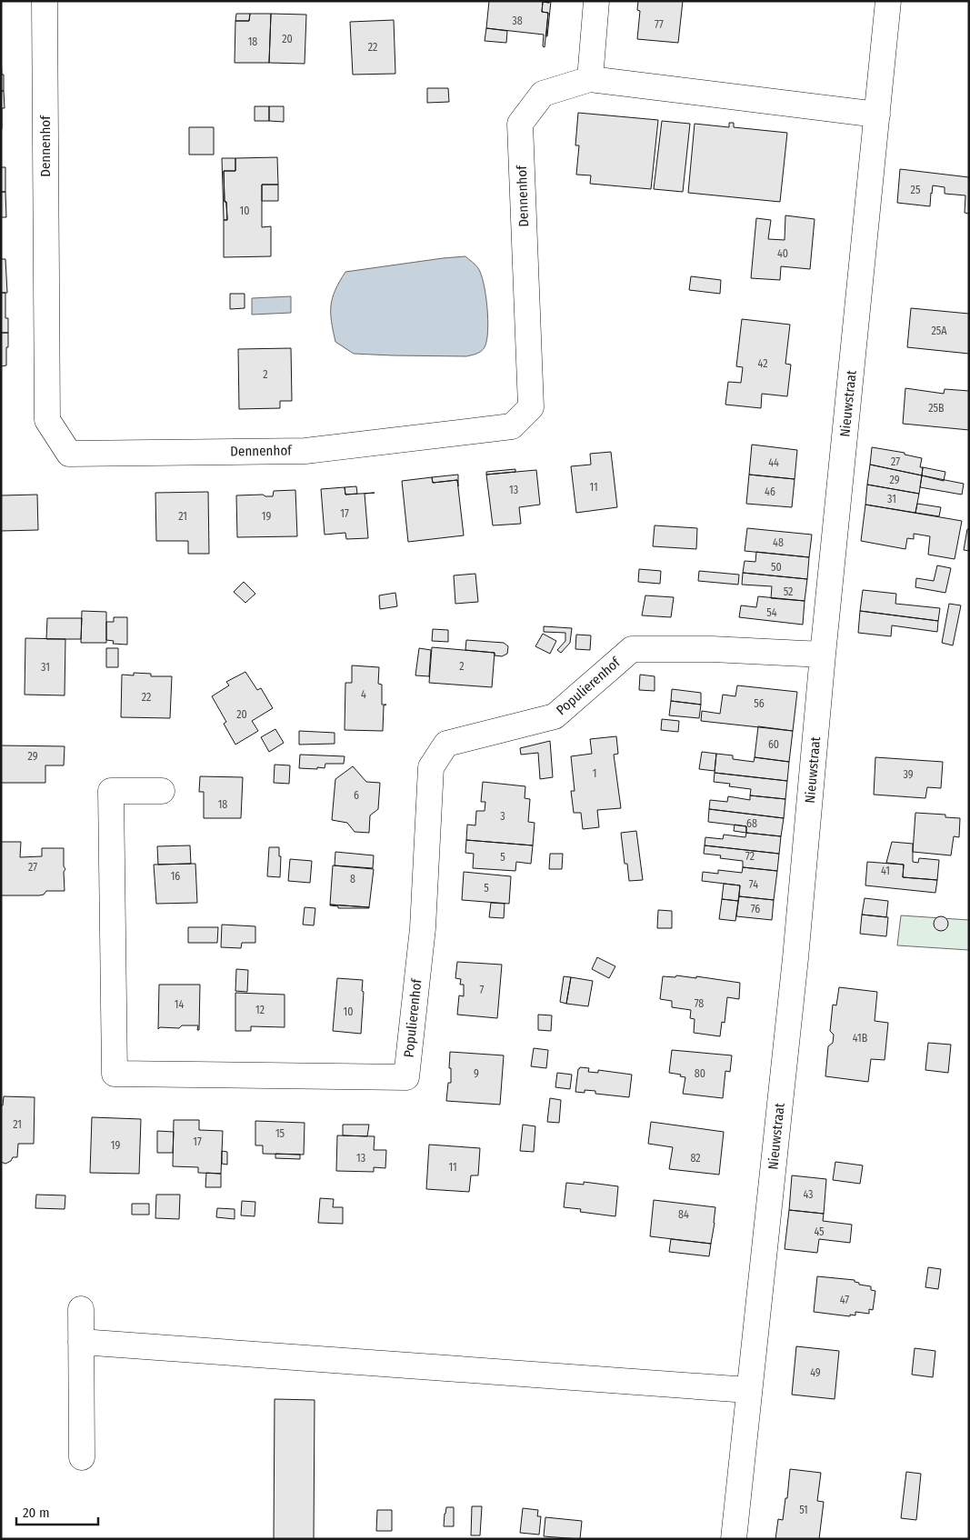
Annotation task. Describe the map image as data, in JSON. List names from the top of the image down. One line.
{"streets":{"street":["Dennenhof","Nieuwstraat","Populierenhof"]},"crossings":[["Dennenhof","Nieuwstraat"],["Nieuwstraat","Populierenhof"]],"house_numbers":["38","77","20","18","22","25","10","40","25A","42","2","25B","27","44","29","11","13","46","31","17","21","19","48","50","52","54","2","31","4","22","56","20","60","29","1","39","6","18","3","68","72","5","27","41","16","8","74","5","76","7","78","14","12","10","41B","9","80","21","15","17","19","13","82","11","43","84","45","47","49","51"],"scale_bar":"20 m"}
